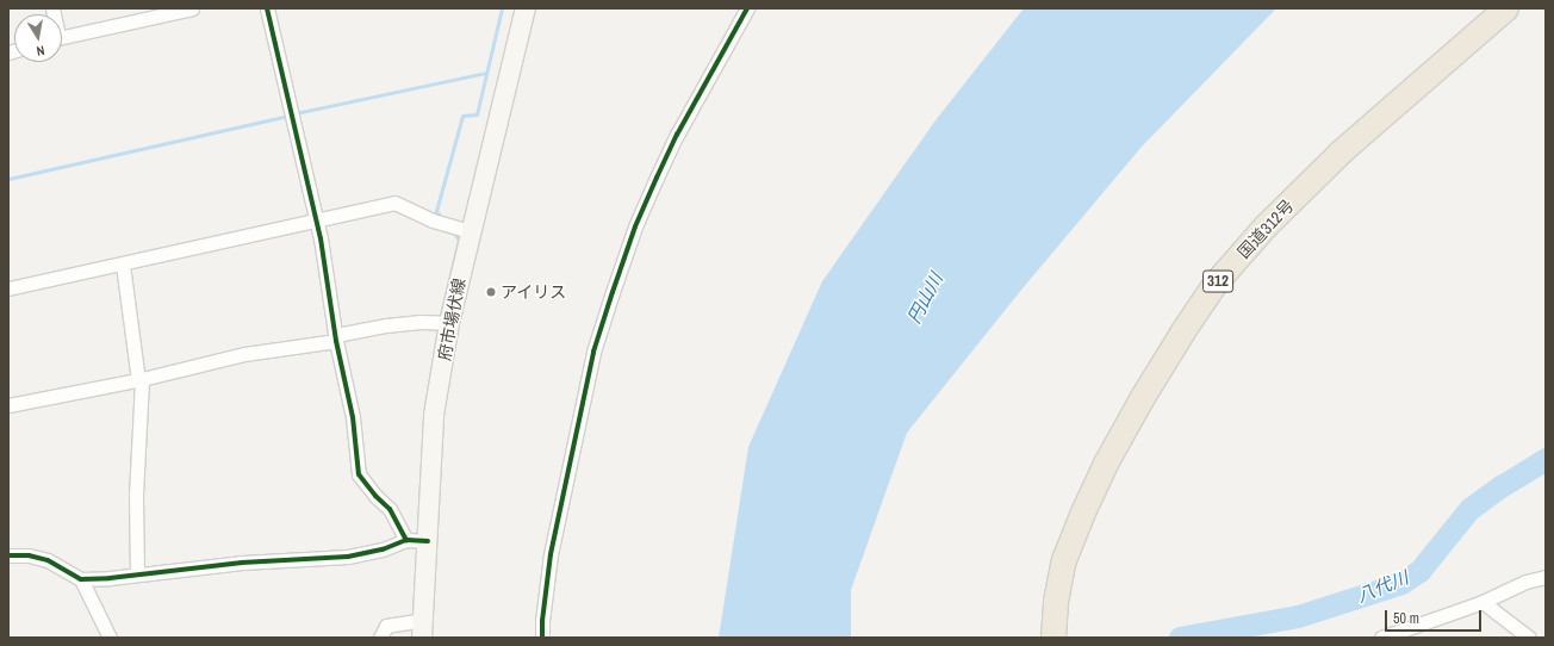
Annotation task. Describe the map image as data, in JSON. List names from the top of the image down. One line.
{"streets":{"highway":["国道312号","312"],"main road":["府市場伏線"]},"water":["円山川","八代川"],"places":["アイリス"],"scale_bar":"50 m","north":"bottom"}
